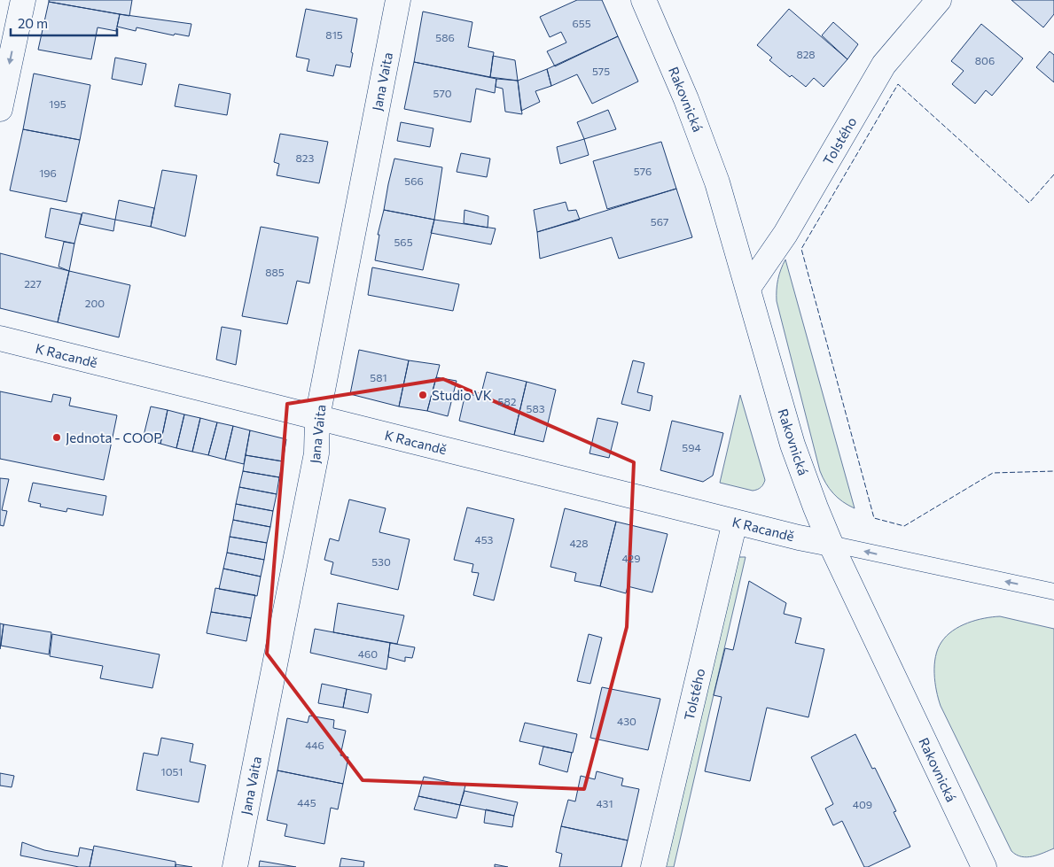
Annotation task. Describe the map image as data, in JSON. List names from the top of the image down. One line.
{"streets":{"street":["Jana Vaita","Rakovnická","Tolstého","K Racandě"]},"crossings":[["Jana Vaita","K Racandě"],["Rakovnická","Tolstého"],["Rakovnická","K Racandě"],["Tolstého","K Racandě"]],"places":["Studio VK","Jednota - COOP"],"house_numbers":["655","815","586","828","806","575","570","195","823","576","196","566","567","565","885","227","200","581","582","583","594","453","428","429","530","460","430","446","1051","445","431","409"],"scale_bar":"20 m"}
